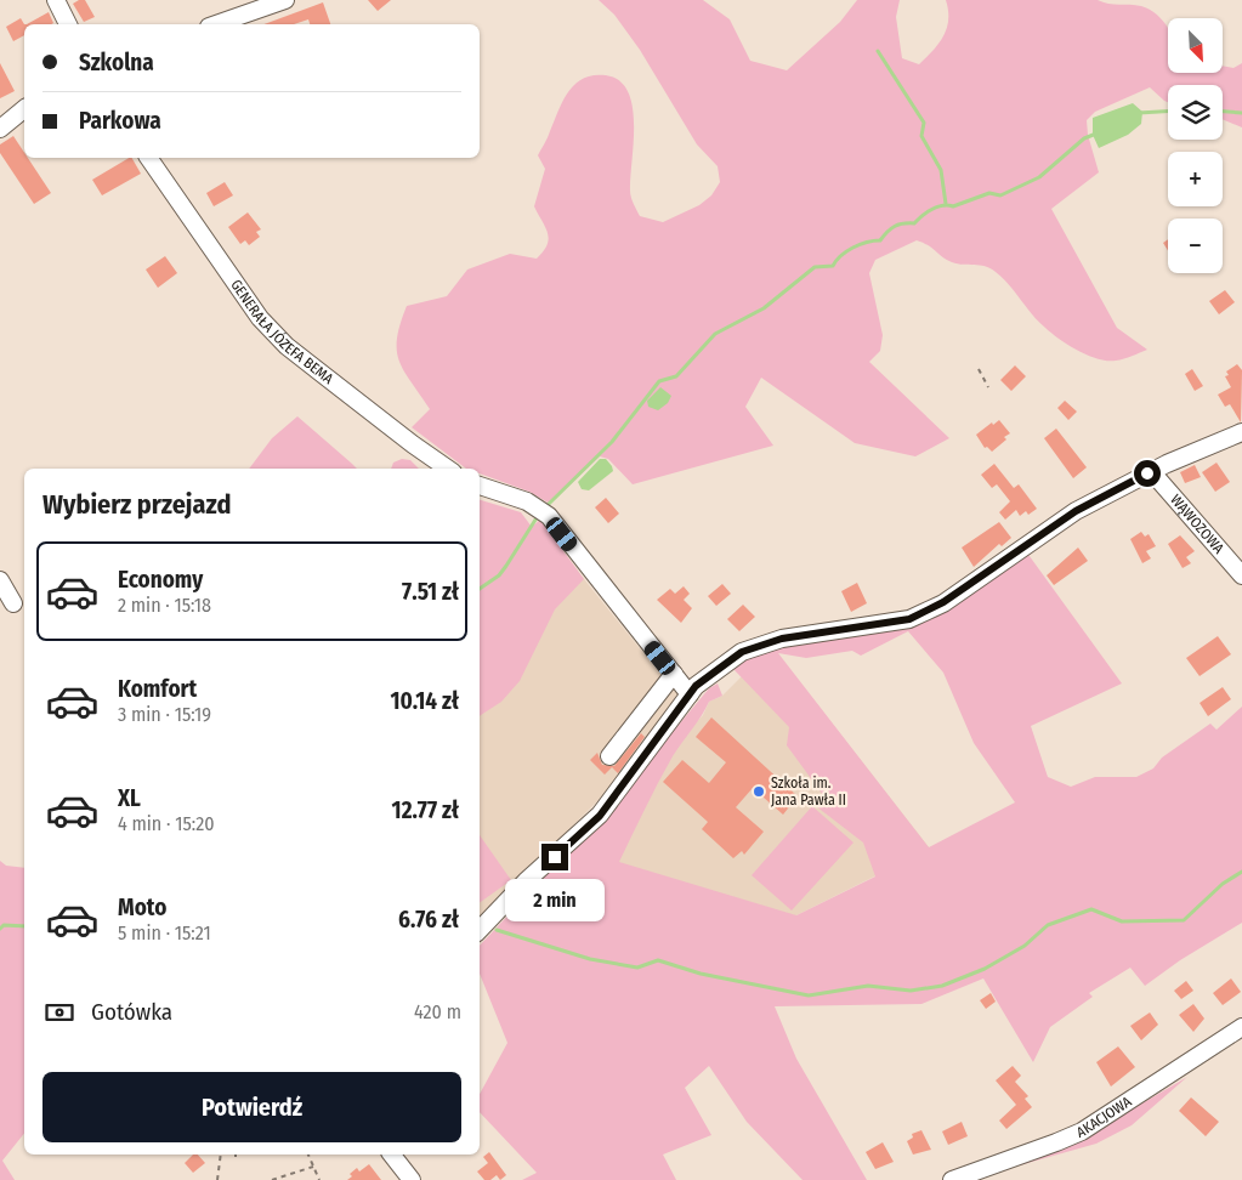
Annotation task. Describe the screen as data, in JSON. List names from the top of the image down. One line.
{"streets":{"street":["GENERAŁA JÓZEFA BEMA","WĄWOZOWA","AKACJOWA"]},"places":["Szkoła im. Jana Pawła II"],"north":"bottom right","page":{"map_buttons":["+","−"],"banner":["Szkolna","Parkowa"],"heading":"Wybierz przejazd","list":[{"name":"Economy","note":"2 min · 15:18","value":"7.51 zł"},{"name":"Komfort","note":"3 min · 15:19","value":"10.14 zł"},{"name":"XL","note":"4 min · 15:20","value":"12.77 zł"},{"name":"Moto","note":"5 min · 15:21","value":"6.76 zł"}],"bubble":"2 min","pay":["Gotówka","420 m"],"buttons":"Potwierdź"}}
